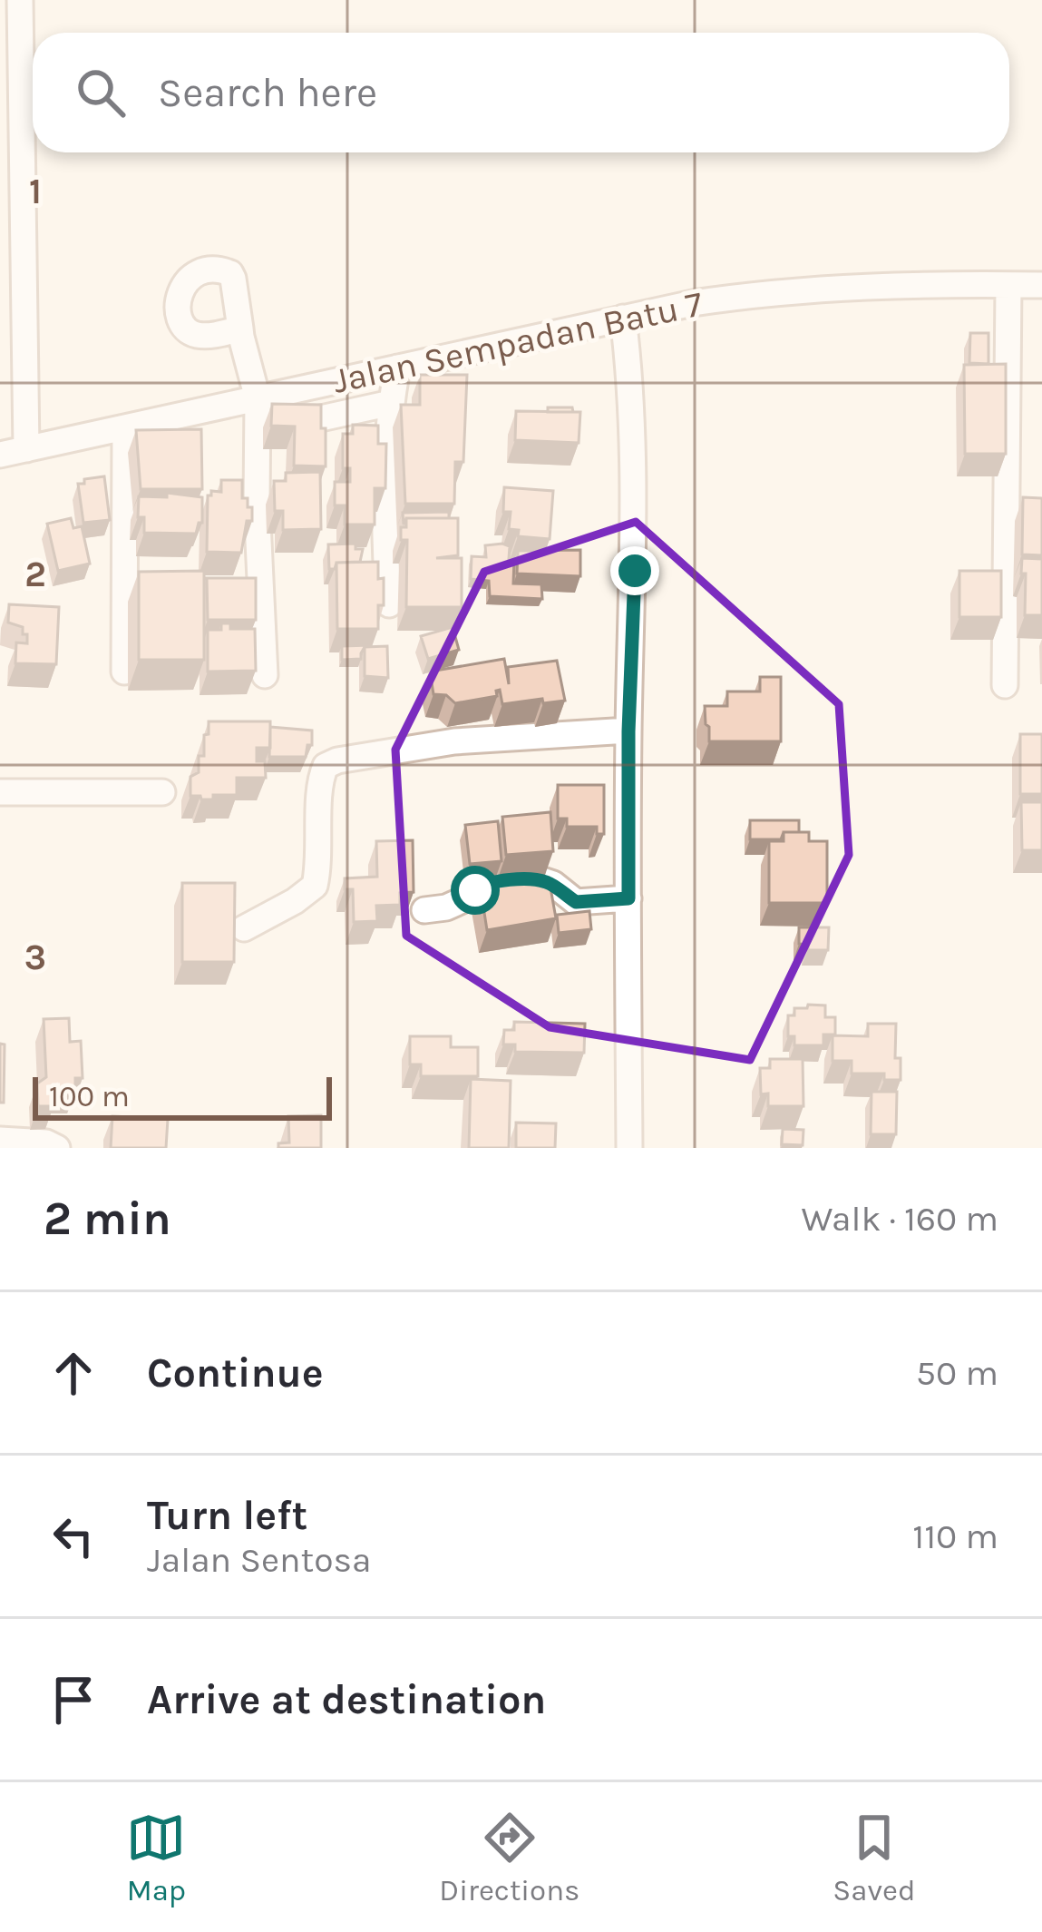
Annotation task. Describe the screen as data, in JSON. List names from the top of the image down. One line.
{"streets":{"street":["Jalan Sempadan Batu 7"]},"scale_bar":"100 m","page":{"search":"Search here","scale":"100 m","heading":["2 min","Walk · 160 m"],"list":[["Continue","50 m"],["Turn left","Jalan Sentosa","110 m"],"Arrive at destination"],"nav":["Map","Directions","Saved"]},"grid":{"rows":["1","2","3"]}}
